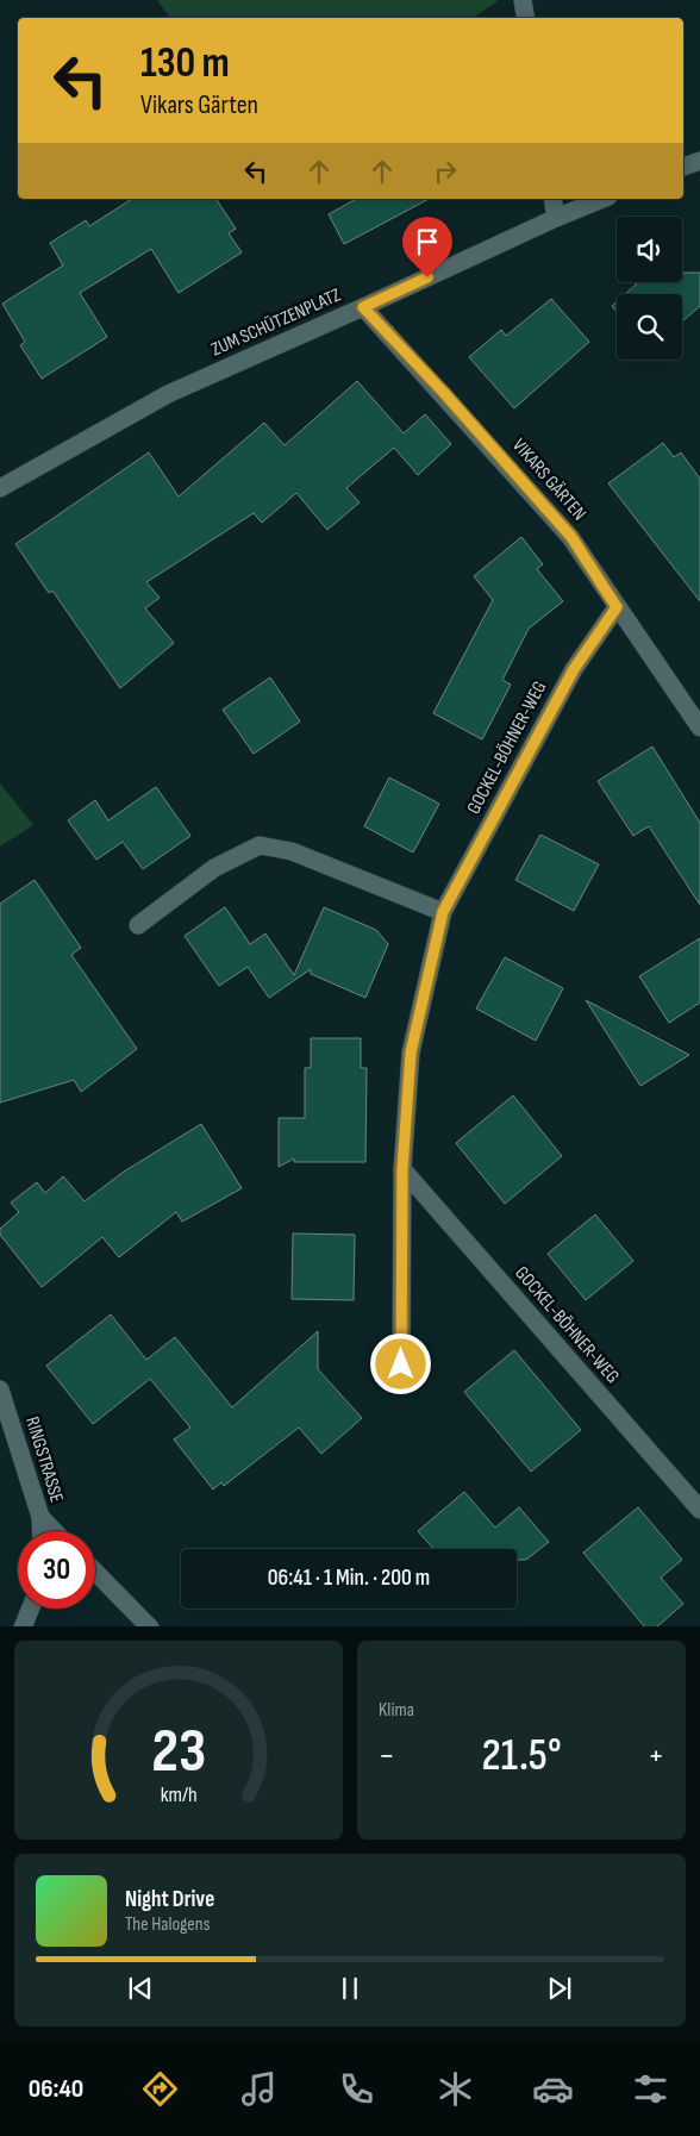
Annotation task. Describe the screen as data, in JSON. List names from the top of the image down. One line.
{"streets":{"street":["ZUM SCHÜTZENPLATZ","VIKARS GÄRTEN","GOCKEL-BÖHNER-WEG","RINGSTRASSE"]},"crossings":[["ZUM SCHÜTZENPLATZ","VIKARS GÄRTEN"],["VIKARS GÄRTEN","GOCKEL-BÖHNER-WEG"]],"page":{"turn":["130 m","Vikars Gärten"],"limit":"30","trip":"06:41 · 1 Min. · 200 m","tile":"Klima","heat":["−","21.5°","+"],"song":["Night Drive","The Halogens"],"tabs":"06:40","gauge":["23","km/h"]}}
